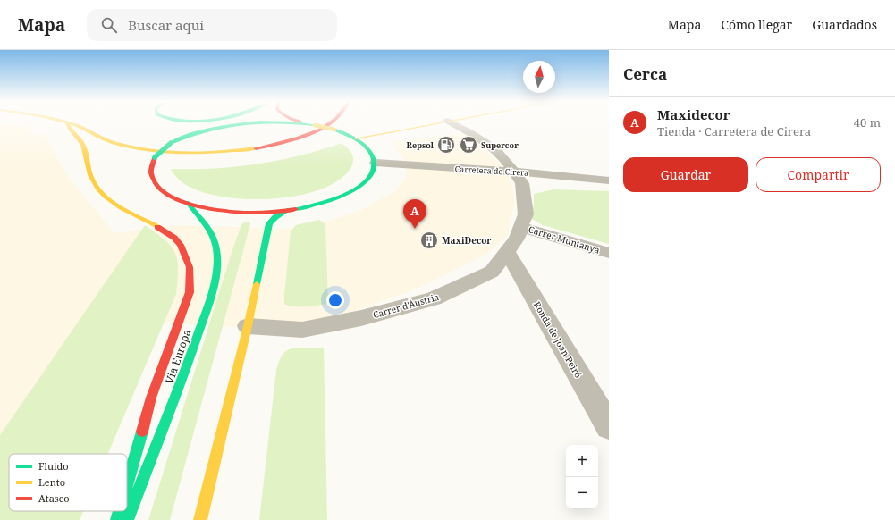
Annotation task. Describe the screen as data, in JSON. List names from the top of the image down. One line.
{"streets":{"main road":["Via Europa"],"street":["Carretera de Cirera","Carrer Muntanya","Carrer d'Àustria","Ronda de Joan Peiró"]},"crossings":[["Carretera de Cirera","Carrer d'Àustria"],["Carrer Muntanya","Carrer d'Àustria"],["Carrer d'Àustria","Ronda de Joan Peiró"]],"places":{"fuel station":["Repsol"],"supermarket":["Supercor"],"building":["MaxiDecor"]},"legend":["Fluido","Lento","Atasco"],"north":"top","page":{"header":"Mapa","search":"Buscar aquí","nav":["Mapa","Cómo llegar","Guardados"],"heading":"Cerca","list":[{"mark":"A","name":"Maxidecor","note":"Tienda · Carretera de Cirera","value":"40 m"}],"buttons":["Guardar","Compartir"],"pins":"A","map_buttons":["+","−"]}}
